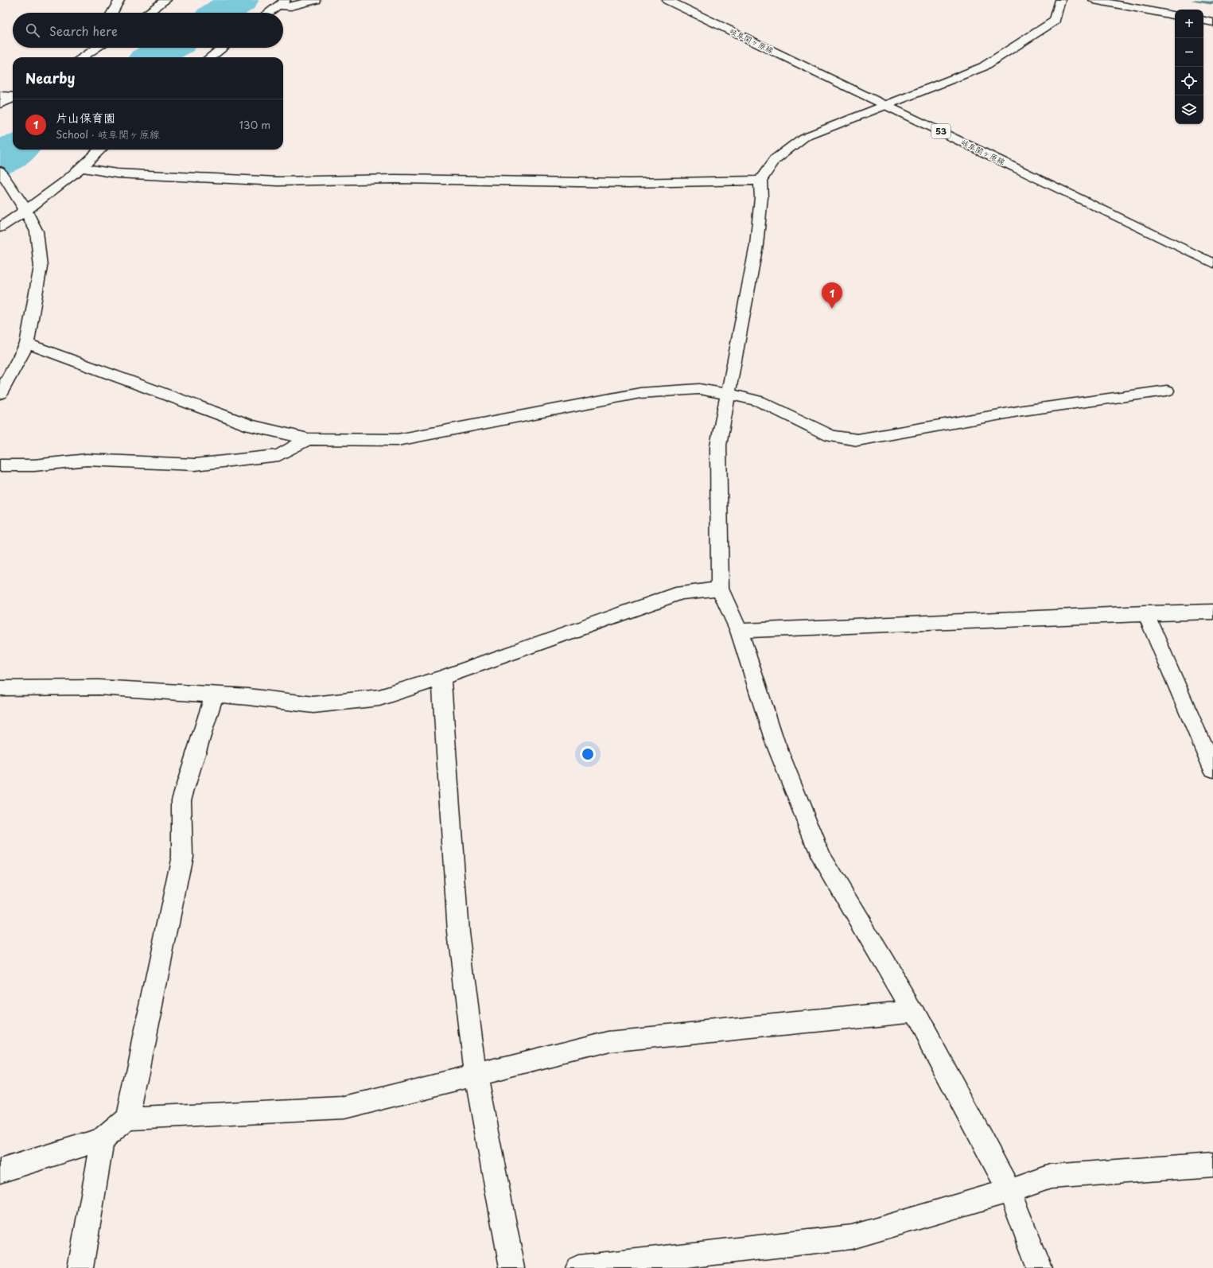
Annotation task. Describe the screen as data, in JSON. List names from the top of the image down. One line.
{"streets":{"street":["岐阜関ヶ原線","53"]},"page":{"map_buttons":["+","−"],"search":"Search here","heading":"Nearby","list":[{"mark":"1","name":"片山保育園","note":"School · 岐阜関ヶ原線","value":"130 m"}],"pins":"1"}}
